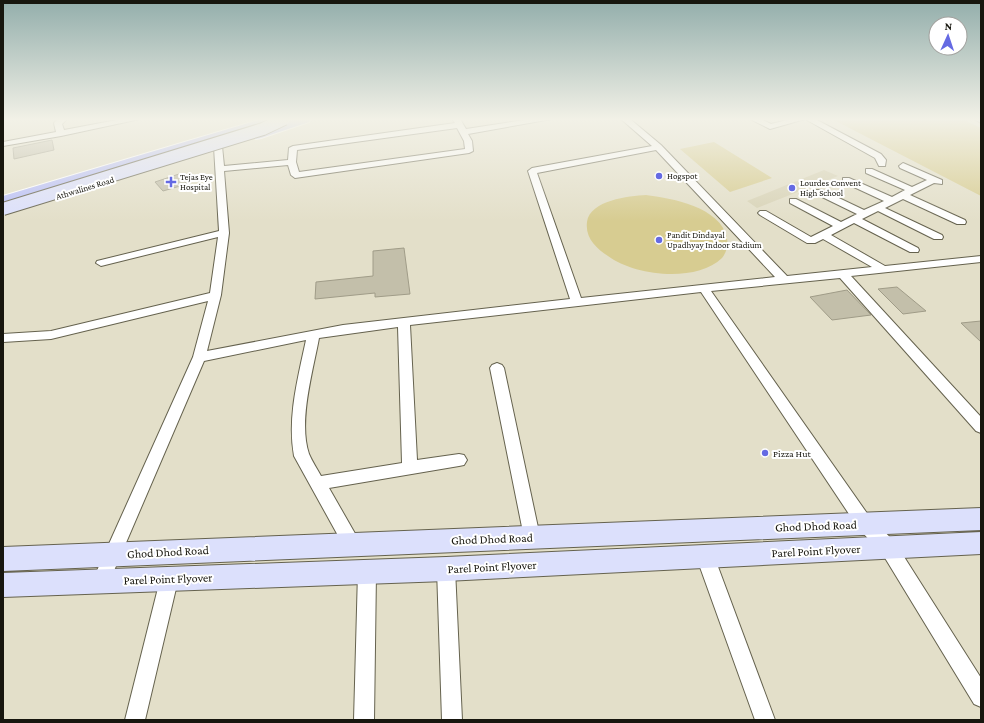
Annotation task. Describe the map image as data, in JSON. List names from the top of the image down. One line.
{"streets":{"main road":["Athwalines Road","Ghod Dhod Road","Parel Point Flyover"]},"places":{"other":["Hogspot","Lourdes Convent High School","Pandit Dindayal Upadhyay Indoor Stadium","Pizza Hut"],"health":["Tejas Eye Hospital"]},"north":"top"}
